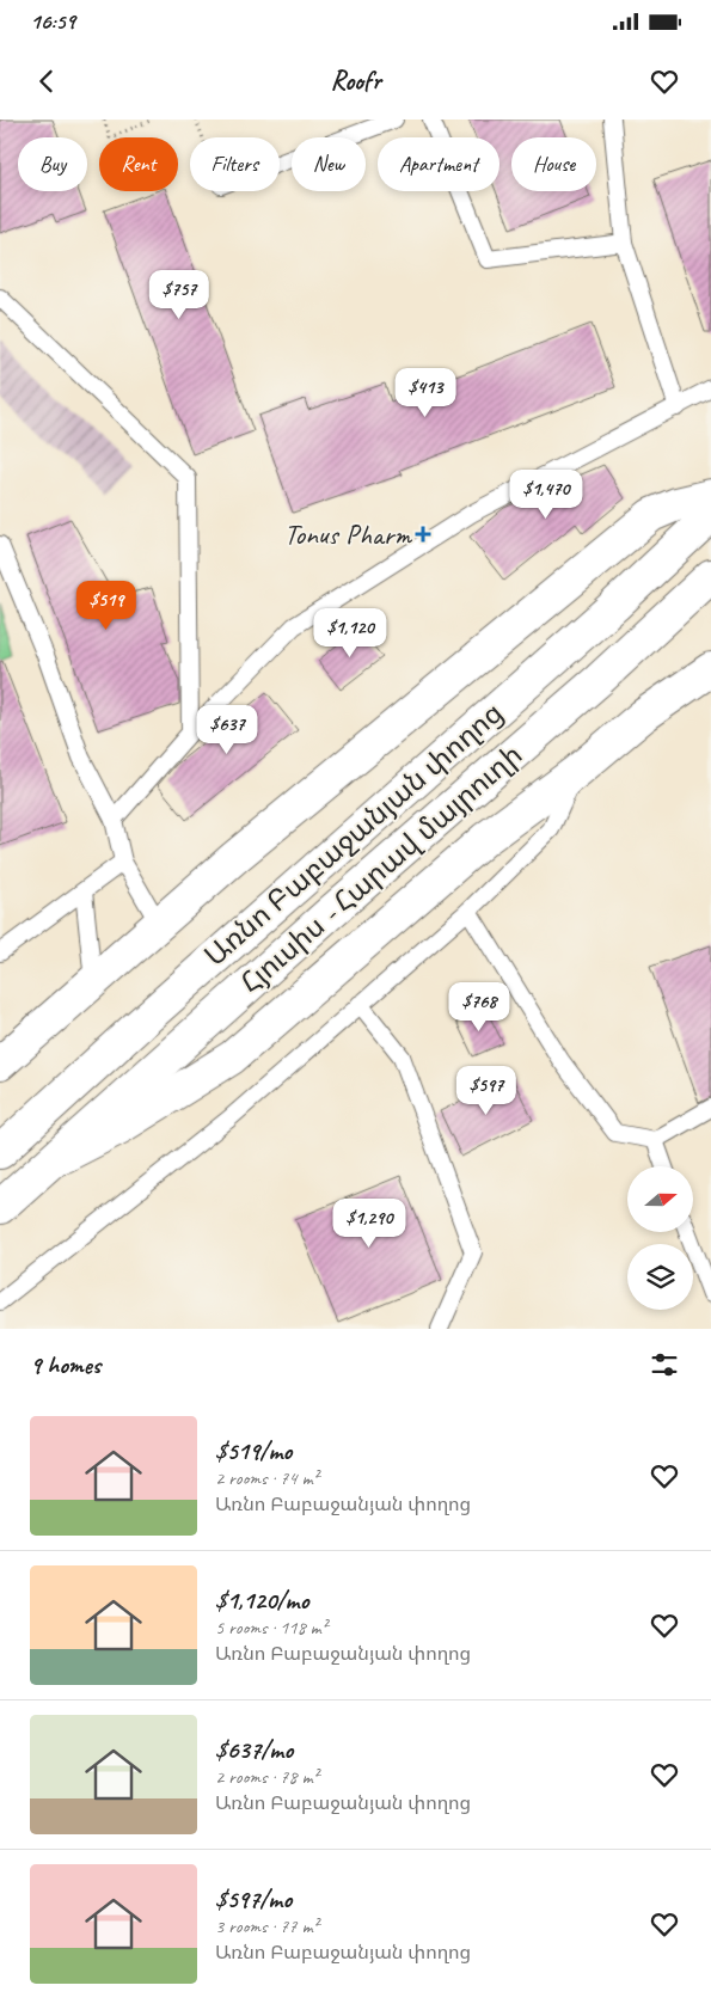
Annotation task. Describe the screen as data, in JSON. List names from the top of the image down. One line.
{"streets":{"main road":["Առնո Բաբաջանյան փողոց","Հյուսիս - Հարավ մայրուղի"]},"places":{"health":["Tonus Pharm"]},"north":"right","page":{"status":"16:59","header":"Roofr","chip":["Buy","Rent","Filters","New","Apartment","House"],"price":["$757","$413","$1,470","$519","$1,120","$637","$768","$597","$1,290"],"heading":"9 homes","list":[{"name":"$519/mo","note":"2 rooms · 74 m² · Առնո Բաբաջանյան փողոց"},{"name":"$1,120/mo","note":"5 rooms · 118 m² · Առնո Բաբաջանյան փողոց"},{"name":"$637/mo","note":"2 rooms · 78 m² · Առնո Բաբաջանյան փողոց"},{"name":"$597/mo","note":"3 rooms · 77 m² · Առնո Բաբաջանյան փողոց"}]}}
